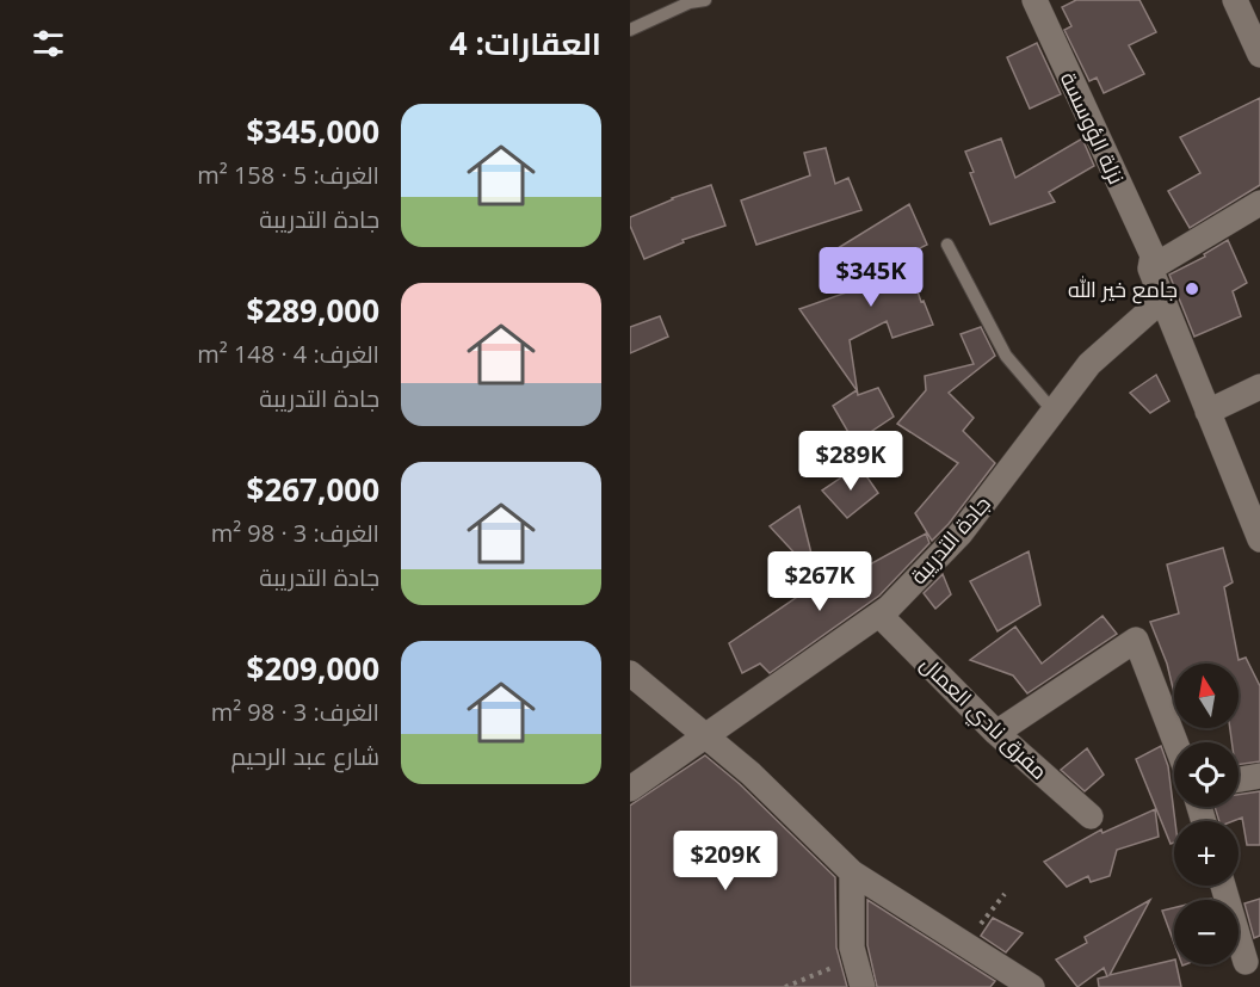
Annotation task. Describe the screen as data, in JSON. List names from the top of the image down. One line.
{"streets":{"street":["نزلة الؤوسسة","جادة التدريبة","مفرق نادي العمال"]},"crossings":[["نزلة الؤوسسة","جادة التدريبة"],["جادة التدريبة","مفرق نادي العمال"]],"places":["جامع خير الله"],"north":"top","page":{"heading":"العقارات: 4","list":[{"name":"$345,000","note":"الغرف: 5 · 158 m² · جادة التدريبة"},{"name":"$289,000","note":"الغرف: 4 · 148 m² · جادة التدريبة"},{"name":"$267,000","note":"الغرف: 3 · 98 m² · جادة التدريبة"},{"name":"$209,000","note":"الغرف: 3 · 98 m² · شارع عبد الرحيم"}],"price":["$345K","$289K","$267K","$209K"],"map_buttons":["+","−"]}}
